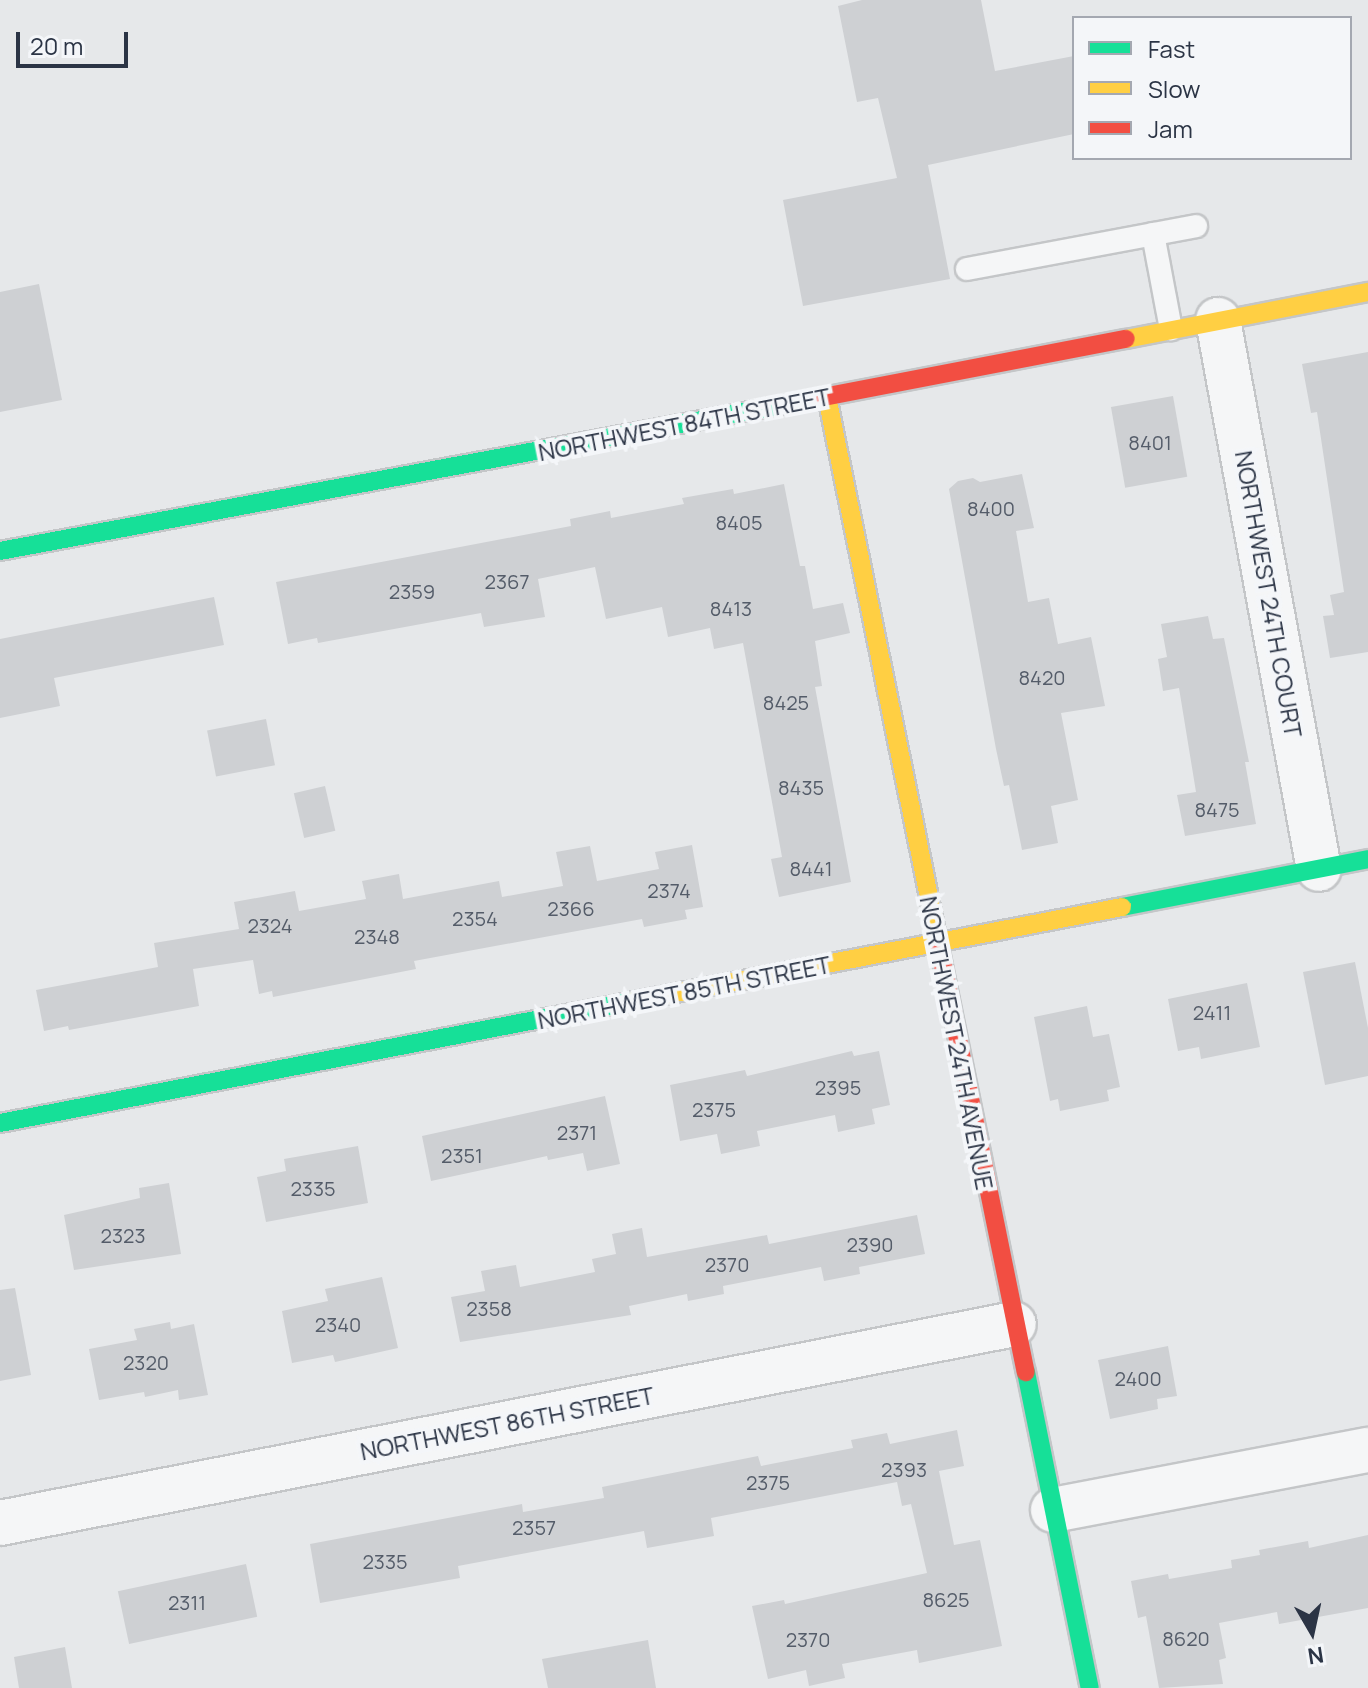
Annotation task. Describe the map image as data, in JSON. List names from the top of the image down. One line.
{"streets":{"street":["NORTHWEST 84TH STREET","NORTHWEST 24TH COURT","NORTHWEST 85TH STREET","NORTHWEST 24TH AVENUE","NORTHWEST 86TH STREET"]},"crossings":[["NORTHWEST 84TH STREET","NORTHWEST 24TH COURT"],["NORTHWEST 84TH STREET","NORTHWEST 24TH AVENUE"],["NORTHWEST 24TH COURT","NORTHWEST 85TH STREET"],["NORTHWEST 85TH STREET","NORTHWEST 24TH AVENUE"],["NORTHWEST 24TH AVENUE","NORTHWEST 86TH STREET"]],"house_numbers":["8401","8400","8405","2367","2359","8413","8420","8425","8435","8475","8441","2374","2366","2354","2324","2348","2411","2395","2375","2371","2351","2335","2323","2390","2370","2358","2340","2320","2400","2393","2375","2357","2335","8625","2311","8620","2370"],"legend":["Fast","Slow","Jam"],"scale_bar":"20 m","north":"bottom"}
